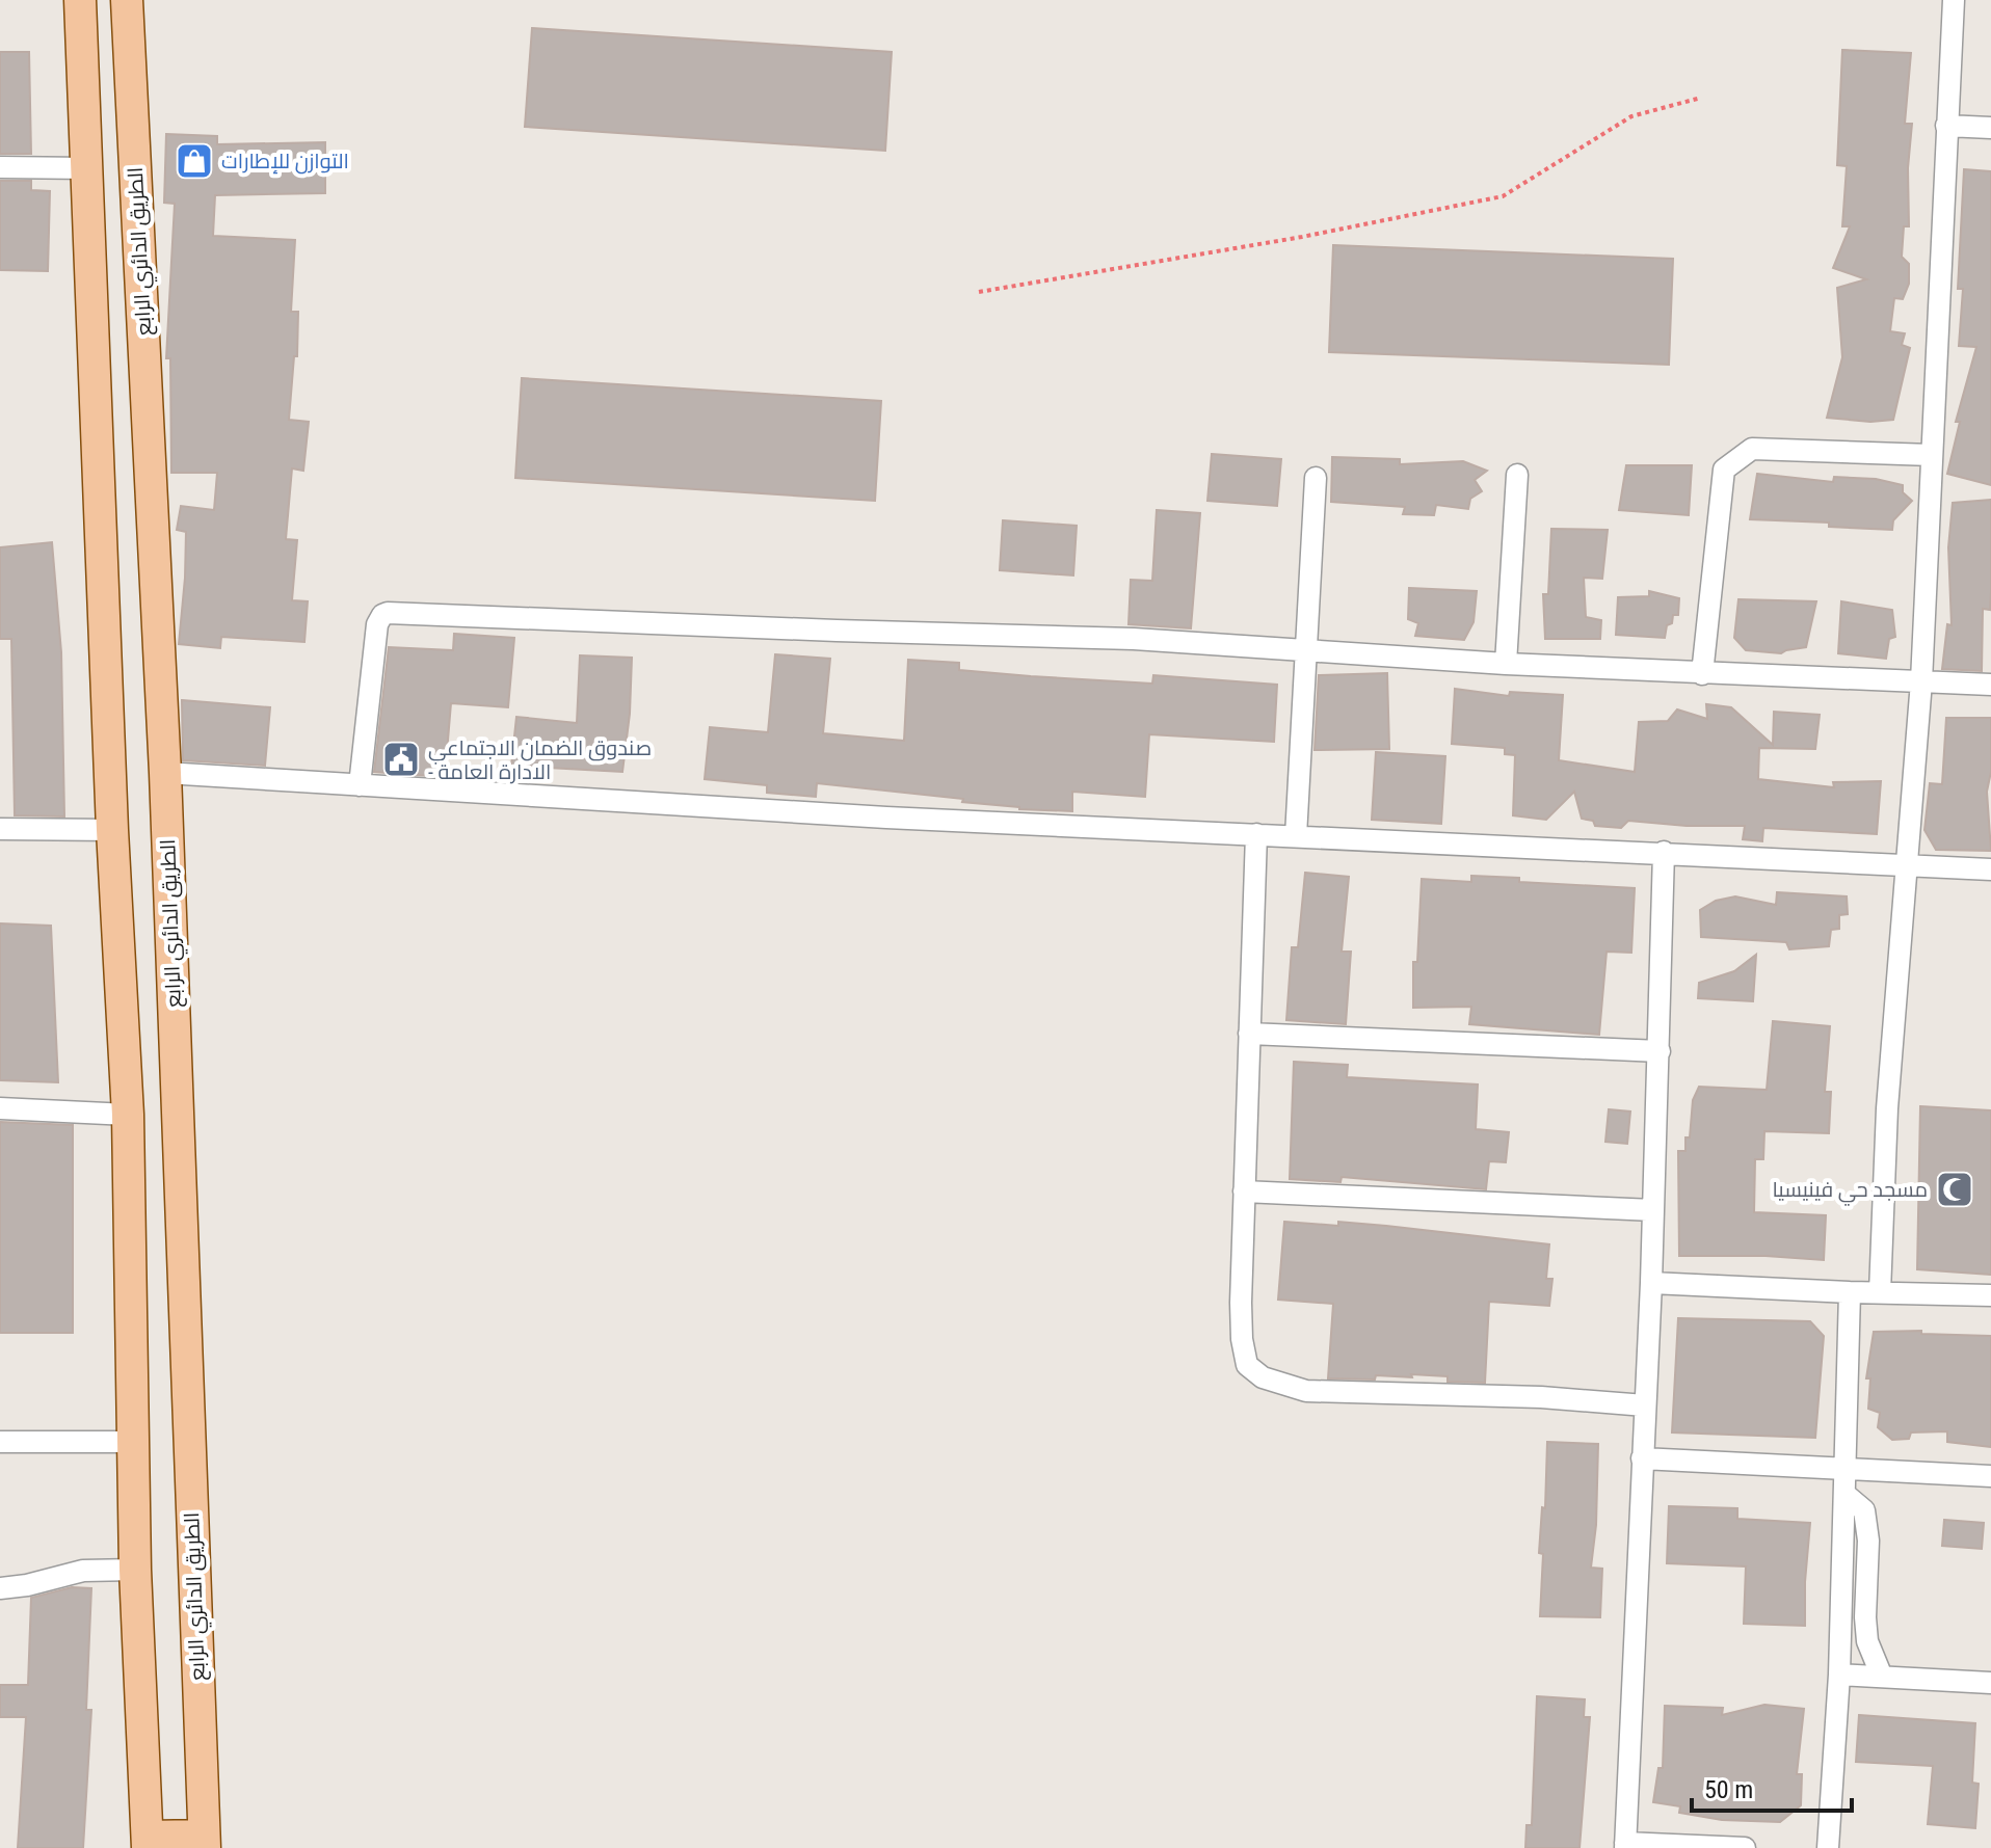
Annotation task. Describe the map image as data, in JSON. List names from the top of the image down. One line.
{"streets":{"main road":["الطريق الدائري الرابع"]},"places":{"shop":["التوازن للإطارات"],"public building":["صندوق الضمان الاجتماعي - الادارة العامة"],"mosque":["مسجد حي فينيسيا"]},"scale_bar":"50 m"}
